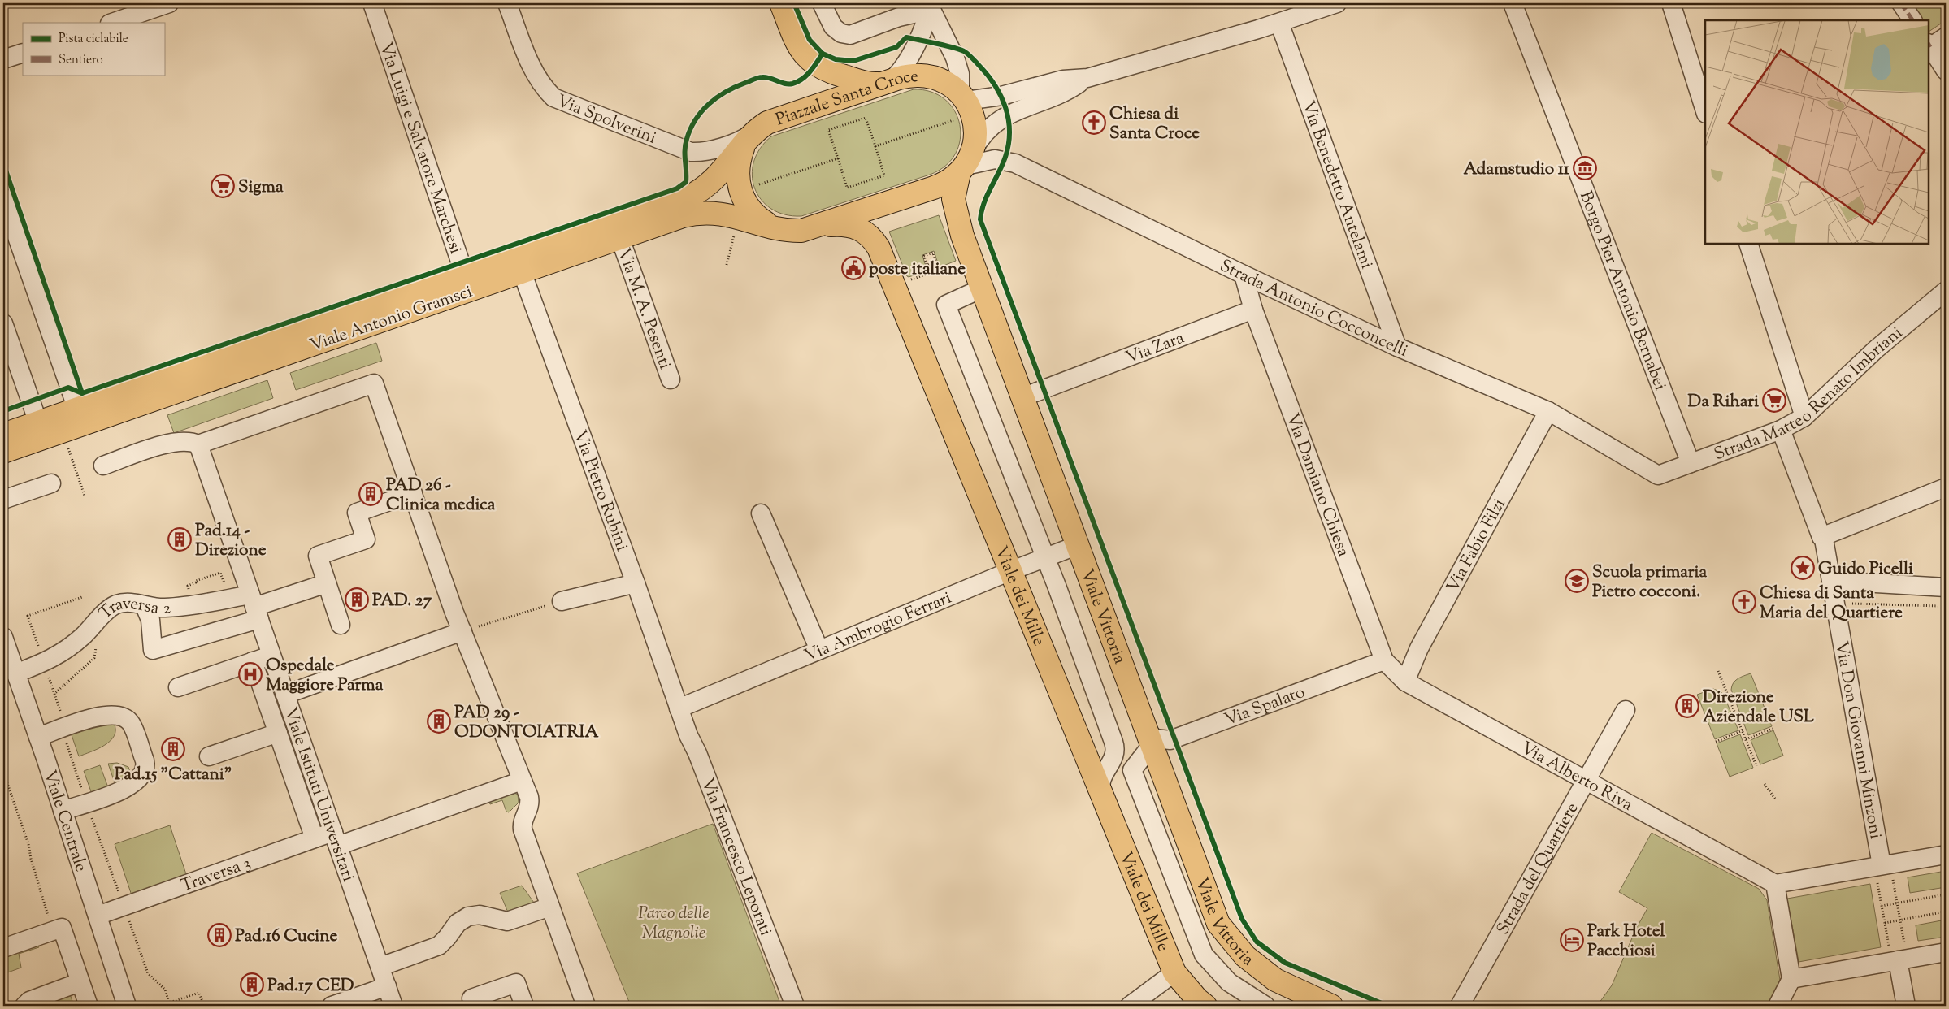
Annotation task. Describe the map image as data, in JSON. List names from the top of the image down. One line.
{"streets":{"main road":["Piazzale Santa Croce","Viale Antonio Gramsci","Viale dei Mille","Viale Vittoria"],"street":["Via Spolverini","Via Luigi e Salvatore Marchesi","Via Benedetto Antelami","Borgo Pier Antonio Bernabei","Strada Antonio Cocconcelli","Via M. A. Pesenti","Via Zara","Strada Matteo Renato Imbriani","Via Damiano Chiesa","Via Pietro Rubini","Via Fabio Filzi","Traversa 2","Via Ambrogio Ferrari","Via Spalato","Via Don Giovanni Minzoni","Via Alberto Riva","Viale Istituti Universitari","Viale Centrale","Via Francesco Leporati","Strada del Quartiere","Traversa 3"]},"crossings":[["Piazzale Santa Croce","Via Spolverini"],["Piazzale Santa Croce","Viale Antonio Gramsci"],["Piazzale Santa Croce","Viale Vittoria"],["Via Spolverini","Viale Antonio Gramsci"],["Via Luigi e Salvatore Marchesi","Viale Antonio Gramsci"],["Via Benedetto Antelami","Strada Antonio Cocconcelli"],["Borgo Pier Antonio Bernabei","Strada Matteo Renato Imbriani"],["Strada Antonio Cocconcelli","Strada Matteo Renato Imbriani"],["Strada Antonio Cocconcelli","Via Fabio Filzi"],["Strada Antonio Cocconcelli","Viale Vittoria"],["Via M. A. Pesenti","Viale Antonio Gramsci"],["Viale Antonio Gramsci","Via Pietro Rubini"],["Via Zara","Via Damiano Chiesa"],["Via Zara","Viale Vittoria"],["Strada Matteo Renato Imbriani","Via Don Giovanni Minzoni"],["Via Damiano Chiesa","Via Spalato"],["Via Damiano Chiesa","Via Alberto Riva"],["Via Pietro Rubini","Via Ambrogio Ferrari"],["Via Pietro Rubini","Via Francesco Leporati"],["Via Fabio Filzi","Via Alberto Riva"],["Viale dei Mille","Via Ambrogio Ferrari"],["Traversa 2","Viale Istituti Universitari"],["Traversa 2","Viale Centrale"],["Viale Vittoria","Via Ambrogio Ferrari"],["Viale Vittoria","Via Spalato"],["Via Ambrogio Ferrari","Via Francesco Leporati"],["Via Spalato","Via Alberto Riva"],["Via Alberto Riva","Strada del Quartiere"],["Viale Istituti Universitari","Traversa 3"],["Viale Centrale","Traversa 3"]],"parks":["Parco delle Magnolie"],"places":{"church":["Chiesa di Santa Croce","Chiesa di Santa Maria del Quartiere"],"museum":["Adamstudio 11"],"supermarket":["Sigma","Da Rihari"],"public building":["poste italiane"],"building":["PAD 26 - Clinica medica","Pad.14 - Direzione","PAD. 27","Direzione Aziendale USL","PAD 29 - ODONTOIATRIA","Pad.15 \"Cattani\"","Pad.16 Cucine","Pad.17 CED"],"place":["Guido Picelli"],"school or university":["Scuola primaria Pietro cocconi."],"hospital":["Ospedale Maggiore Parma"],"hotel":["Park Hotel Pacchiosi"]},"legend":["Pista ciclabile","Sentiero"]}
